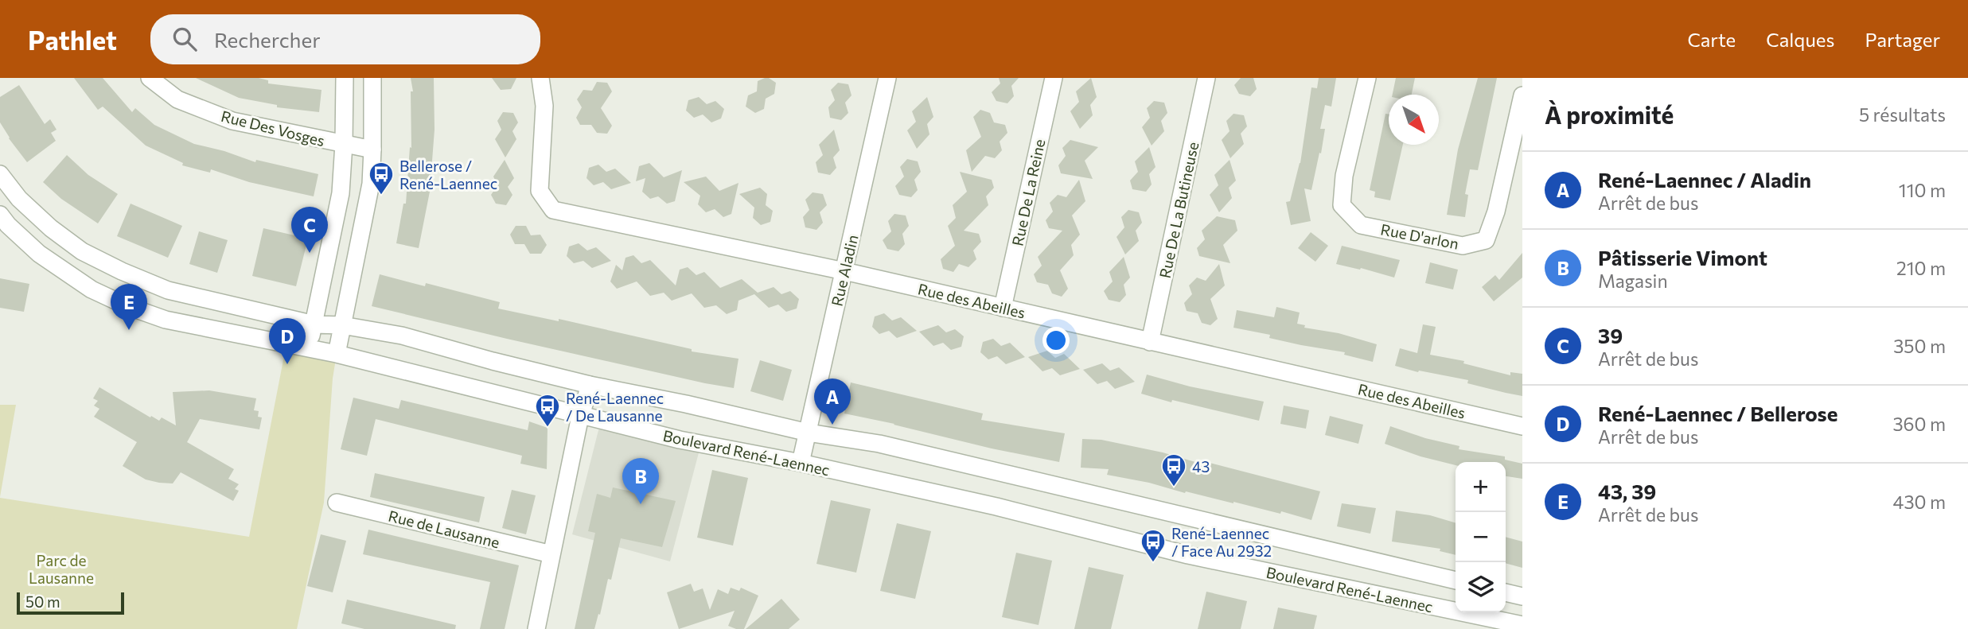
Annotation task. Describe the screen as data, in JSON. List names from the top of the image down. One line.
{"streets":{"street":["Rue Des Vosges","Rue De La Reine","Rue De La Butineuse","Rue D'arlon","Rue Aladin","Rue des Abeilles","Boulevard René-Laennec","Rue de Lausanne"]},"crossings":[["Rue De La Reine","Rue des Abeilles"],["Rue De La Butineuse","Rue des Abeilles"],["Rue Aladin","Rue des Abeilles"],["Rue Aladin","Boulevard René-Laennec"]],"parks":["Parc de Lausanne"],"places":{"bus stop":["Bellerose / René-Laennec","René-Laennec / De Lausanne","43","René-Laennec / Face Au 2932"]},"scale_bar":"50 m","north":"bottom right","page":{"header":"Pathlet","search":"Rechercher","nav":["Carte","Calques","Partager"],"heading":["À proximité","5 résultats"],"list":[{"mark":"A","name":"René-Laennec / Aladin","note":"Arrêt de bus","value":"110 m"},{"mark":"B","name":"Pâtisserie Vimont","note":"Magasin","value":"210 m"},{"mark":"C","name":"39","note":"Arrêt de bus","value":"350 m"},{"mark":"D","name":"René-Laennec / Bellerose","note":"Arrêt de bus","value":"360 m"},{"mark":"E","name":"43, 39","note":"Arrêt de bus","value":"430 m"}],"pins":["C","E","D","A","B"],"map_buttons":["+","−"],"scale":"50 m"}}
